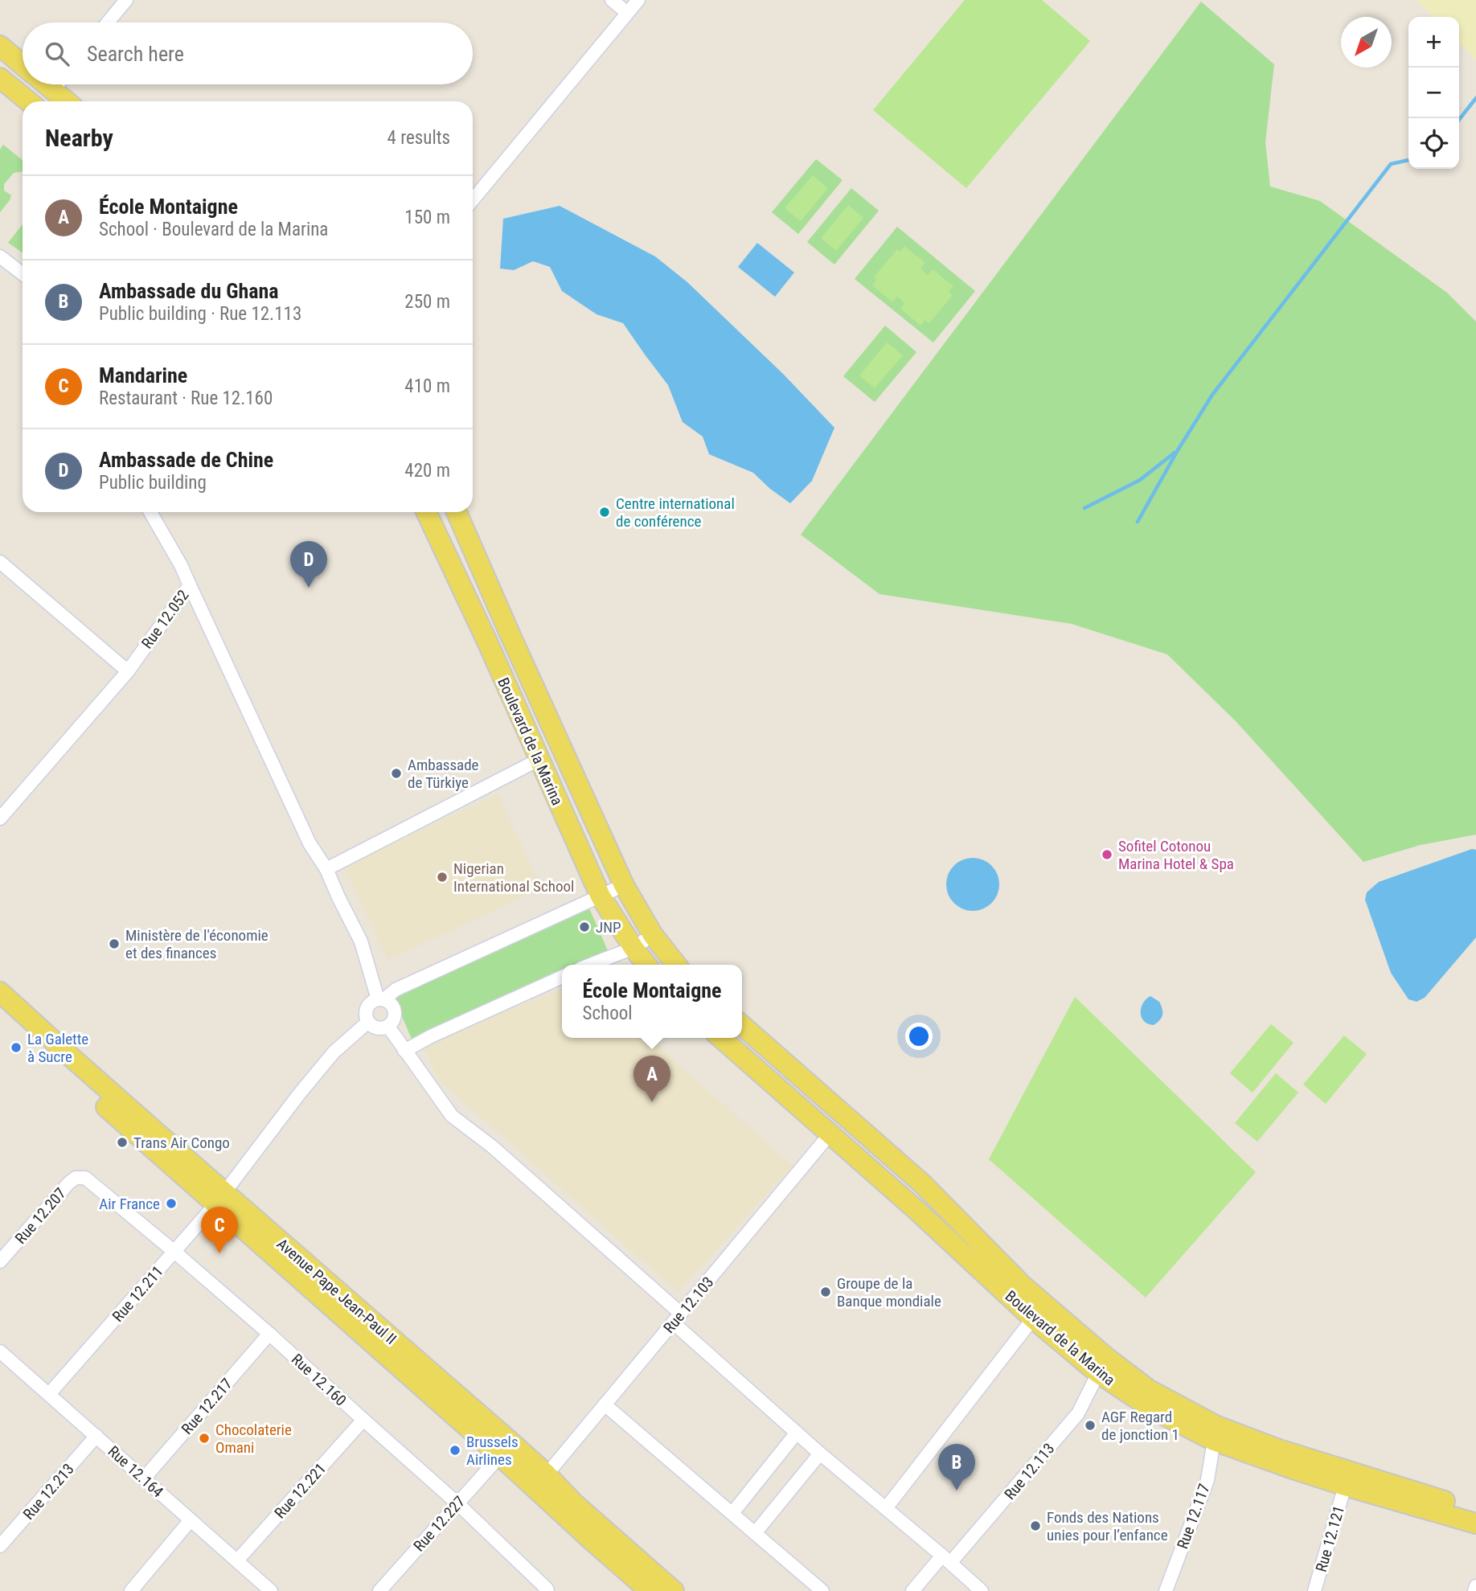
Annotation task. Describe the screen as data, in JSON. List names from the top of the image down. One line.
{"streets":{"main road":["Boulevard de la Marina","Avenue Pape Jean-Paul II"],"street":["Rue 12.052","Rue 12.207","Rue 12.211","Rue 12.103","Rue 12.160","Rue 12.217","Rue 12.164","Rue 12.113","Rue 12.221","Rue 12.213","Rue 12.117","Rue 12.227","Rue 12.121"]},"crossings":[["Boulevard de la Marina","Rue 12.103"],["Boulevard de la Marina","Rue 12.113"],["Boulevard de la Marina","Rue 12.117"],["Boulevard de la Marina","Rue 12.121"],["Rue 12.207","Rue 12.160"],["Avenue Pape Jean-Paul II","Rue 12.211"],["Avenue Pape Jean-Paul II","Rue 12.103"],["Avenue Pape Jean-Paul II","Rue 12.227"],["Rue 12.211","Rue 12.160"],["Rue 12.211","Rue 12.164"],["Rue 12.160","Rue 12.217"],["Rue 12.160","Rue 12.221"],["Rue 12.160","Rue 12.227"],["Rue 12.217","Rue 12.164"],["Rue 12.164","Rue 12.221"],["Rue 12.164","Rue 12.213"]],"places":["Centre international de conférence","Ambassade de Türkiye","Sofitel Cotonou Marina Hotel & Spa","Nigerian International School","JNP","Ministère de l'économie et des finances","La Galette à Sucre","Trans Air Congo","Air France","Groupe de la Banque mondiale","AGF Regard de jonction 1","Chocolaterie Omani","Brussels Airlines","Fonds des Nations unies pour l’enfance"],"north":"bottom left","page":{"map_buttons":["+","−"],"search":"Search here","heading":["Nearby","4 results"],"list":[{"mark":"A","name":"École Montaigne","note":"School · Boulevard de la Marina","value":"150 m"},{"mark":"B","name":"Ambassade du Ghana","note":"Public building · Rue 12.113","value":"250 m"},{"mark":"C","name":"Mandarine","note":"Restaurant · Rue 12.160","value":"410 m"},{"mark":"D","name":"Ambassade de Chine","note":"Public building","value":"420 m"}],"pins":["D","A","C","B"],"popup":["École Montaigne","School"]}}
